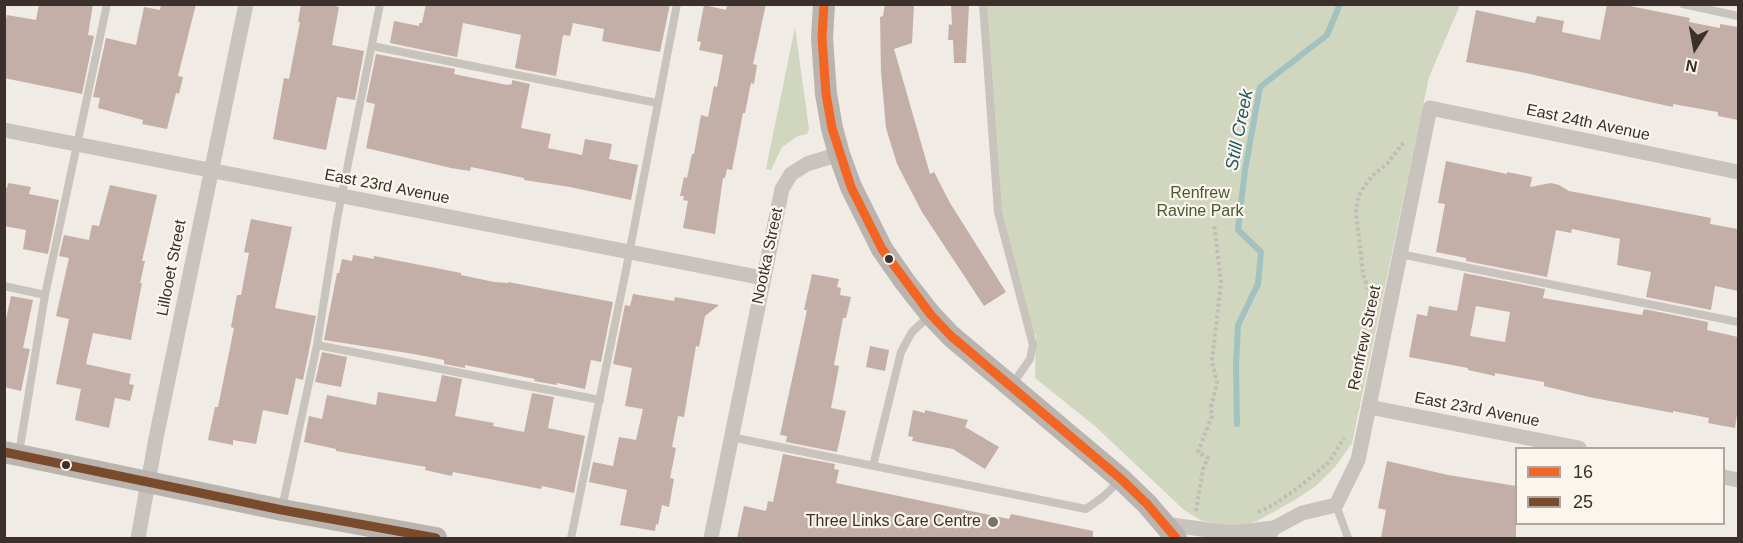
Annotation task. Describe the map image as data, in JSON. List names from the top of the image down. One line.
{"streets":{"street":["East 24th Avenue","East 23rd Avenue","Nootka Street","Lillooet Street","Renfrew Street"]},"crossings":[["East 24th Avenue","Renfrew Street"],["East 23rd Avenue","Nootka Street"],["East 23rd Avenue","Lillooet Street"],["East 23rd Avenue","Renfrew Street"]],"water":["Still Creek"],"parks":["Renfrew Ravine Park"],"places":["Three Links Care Centre"],"lines":["transit line 16","transit line 25"],"legend":["16","25"],"north":"bottom"}
